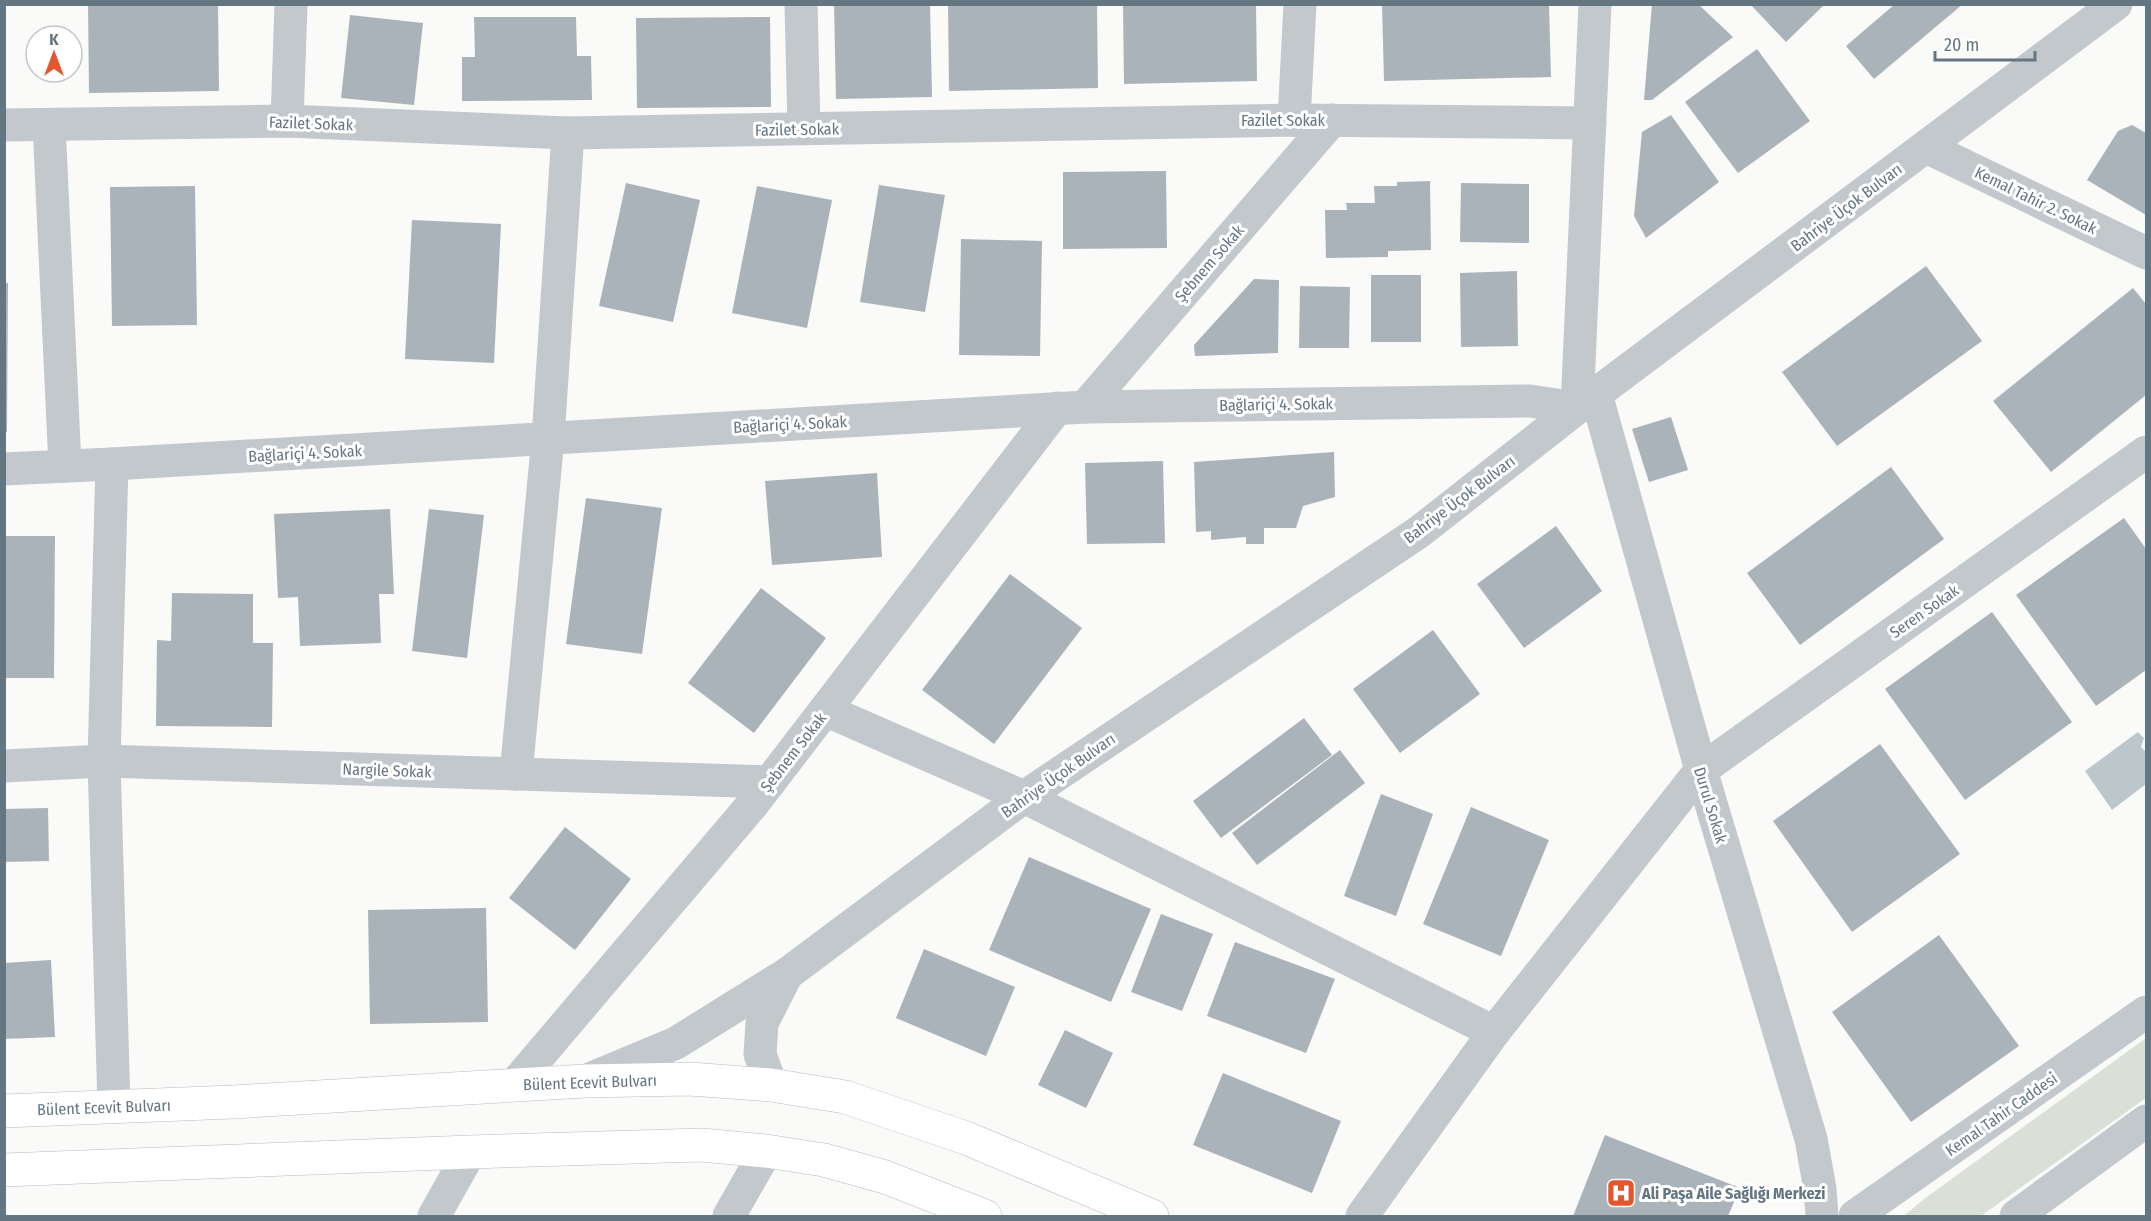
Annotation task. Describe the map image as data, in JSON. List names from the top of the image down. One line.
{"streets":{"main road":["Bülent Ecevit Bulvarı"],"street":["Fazilet Sokak","Kemal Tahir 2. Sokak","Bahriye Üçok Bulvarı","Şebnem Sokak","Bağlariçi 4. Sokak","Seren Sokak","Nargile Sokak","Durul Sokak","Kemal Tahir Caddesi"]},"crossings":[["Fazilet Sokak","Şebnem Sokak"],["Fazilet Sokak","Durul Sokak"],["Kemal Tahir 2. Sokak","Bahriye Üçok Bulvarı"],["Bahriye Üçok Bulvarı","Bağlariçi 4. Sokak"],["Bahriye Üçok Bulvarı","Durul Sokak"],["Bahriye Üçok Bulvarı","Bülent Ecevit Bulvarı"],["Şebnem Sokak","Bağlariçi 4. Sokak"],["Şebnem Sokak","Nargile Sokak"],["Şebnem Sokak","Bülent Ecevit Bulvarı"],["Bağlariçi 4. Sokak","Durul Sokak"],["Seren Sokak","Durul Sokak"]],"places":{"hospital":["Ali Paşa Aile Sağlığı Merkezi"]},"scale_bar":"20 m","north":"top"}
